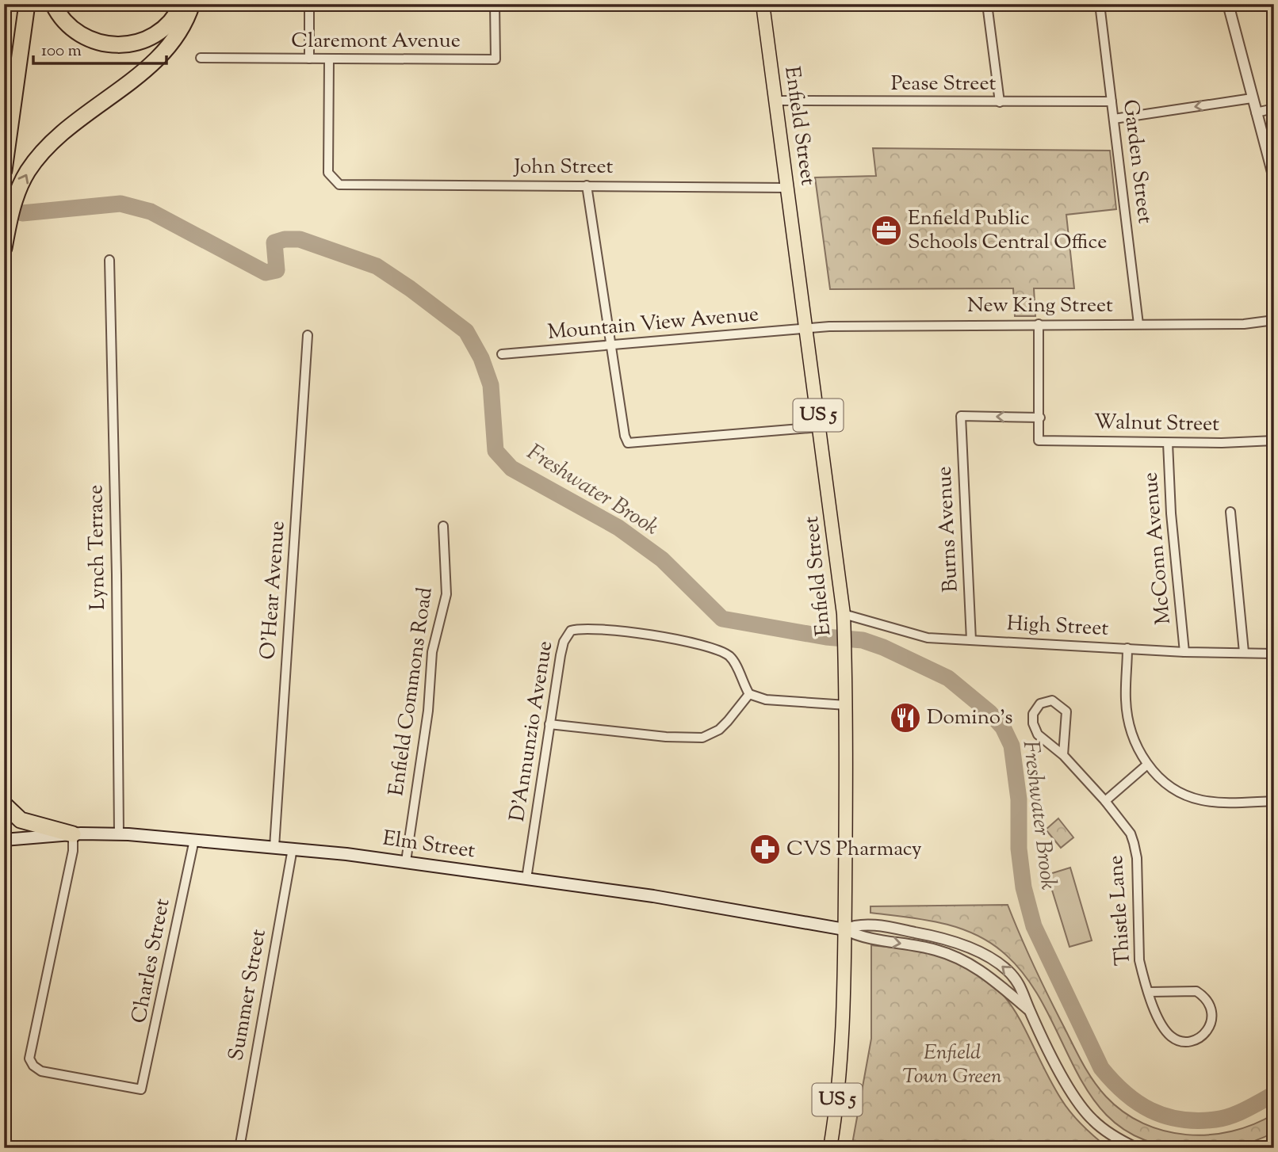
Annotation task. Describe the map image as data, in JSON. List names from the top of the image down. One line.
{"streets":{"main road":["Enfield Street","US 5","Elm Street"],"street":["Claremont Avenue","Pease Street","Garden Street","John Street","New King Street","Mountain View Avenue","Walnut Street","Burns Avenue","Lynch Terrace","McConn Avenue","O'Hear Avenue","High Street","Enfield Commons Road","D'Annunzio Avenue","Thistle Lane","Charles Street","Summer Street"]},"crossings":[["Claremont Avenue","John Street"],["Pease Street","Enfield Street"],["Pease Street","Garden Street"],["Enfield Street","John Street"],["Enfield Street","New King Street"],["Enfield Street","Mountain View Avenue"],["Enfield Street","High Street"],["Enfield Street","Elm Street"],["Garden Street","New King Street"],["New King Street","Mountain View Avenue"],["Walnut Street","Burns Avenue"],["Walnut Street","McConn Avenue"],["Burns Avenue","High Street"],["Lynch Terrace","Elm Street"],["McConn Avenue","High Street"],["O'Hear Avenue","Elm Street"],["Enfield Commons Road","Elm Street"],["D'Annunzio Avenue","Elm Street"],["Elm Street","Charles Street"],["Elm Street","Summer Street"]],"water":["Freshwater Brook"],"parks":["Enfield Town Green"],"places":{"office":["Enfield Public Schools Central Office"],"restaurant":["Domino's"],"pharmacy":["CVS Pharmacy"]},"scale_bar":"100 m"}
